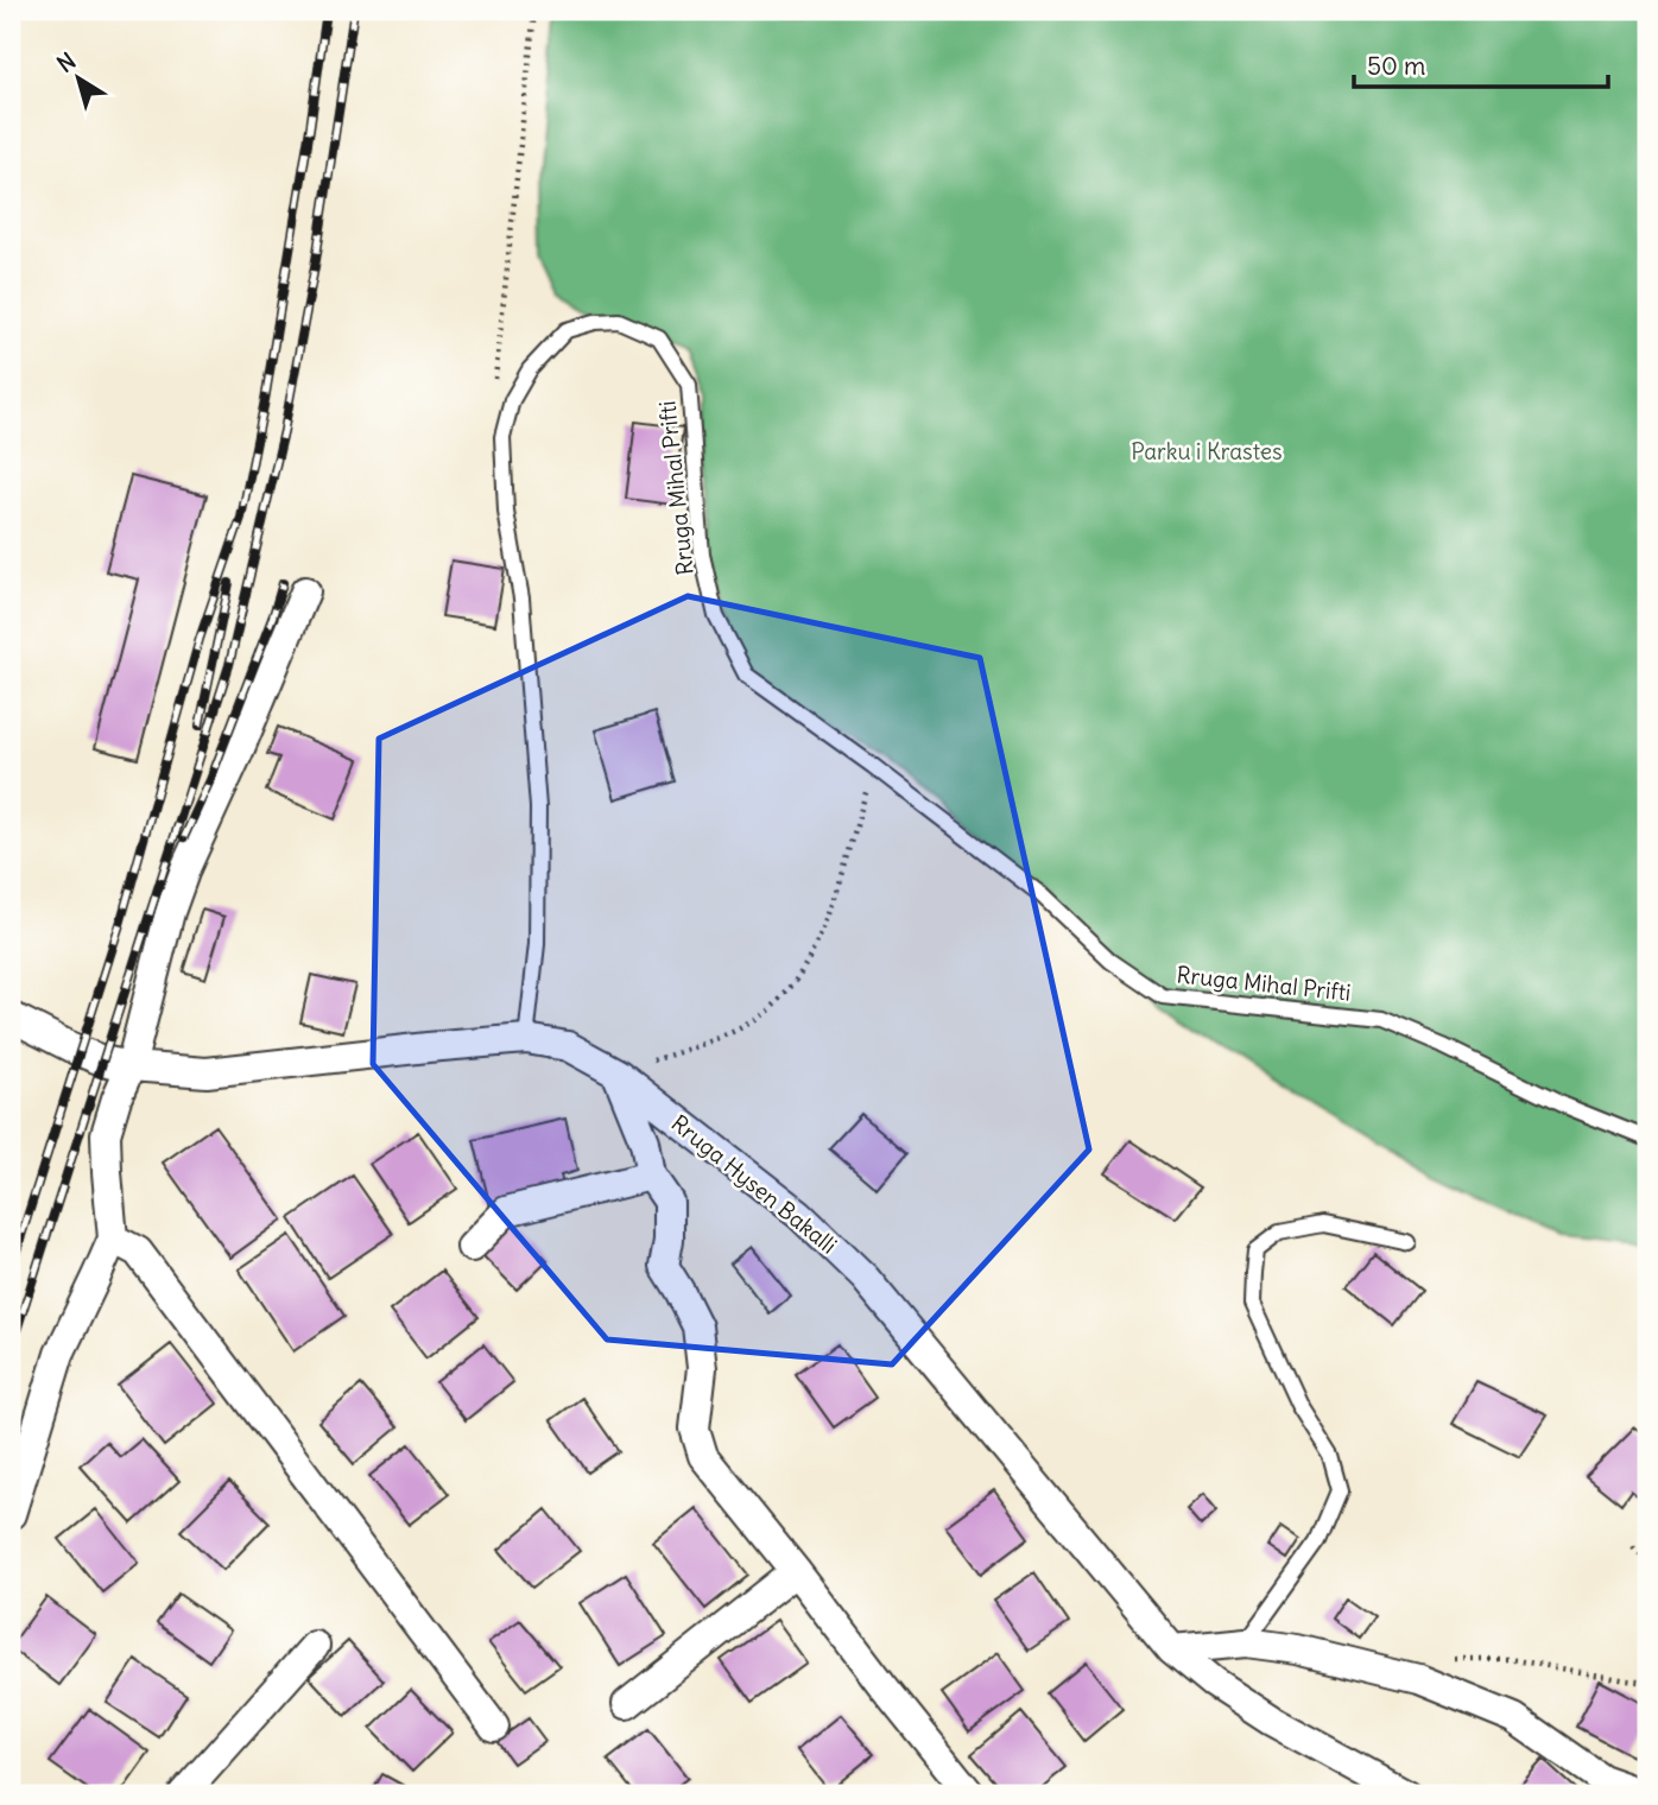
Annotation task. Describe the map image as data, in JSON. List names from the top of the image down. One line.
{"streets":{"street":["Rruga Hysen Bakalli"],"lane":["Rruga Mihal Prifti"]},"crossings":[["Rruga Mihal Prifti","Rruga Hysen Bakalli"]],"parks":["Parku i Krastes"],"scale_bar":"50 m","north":"top left"}
